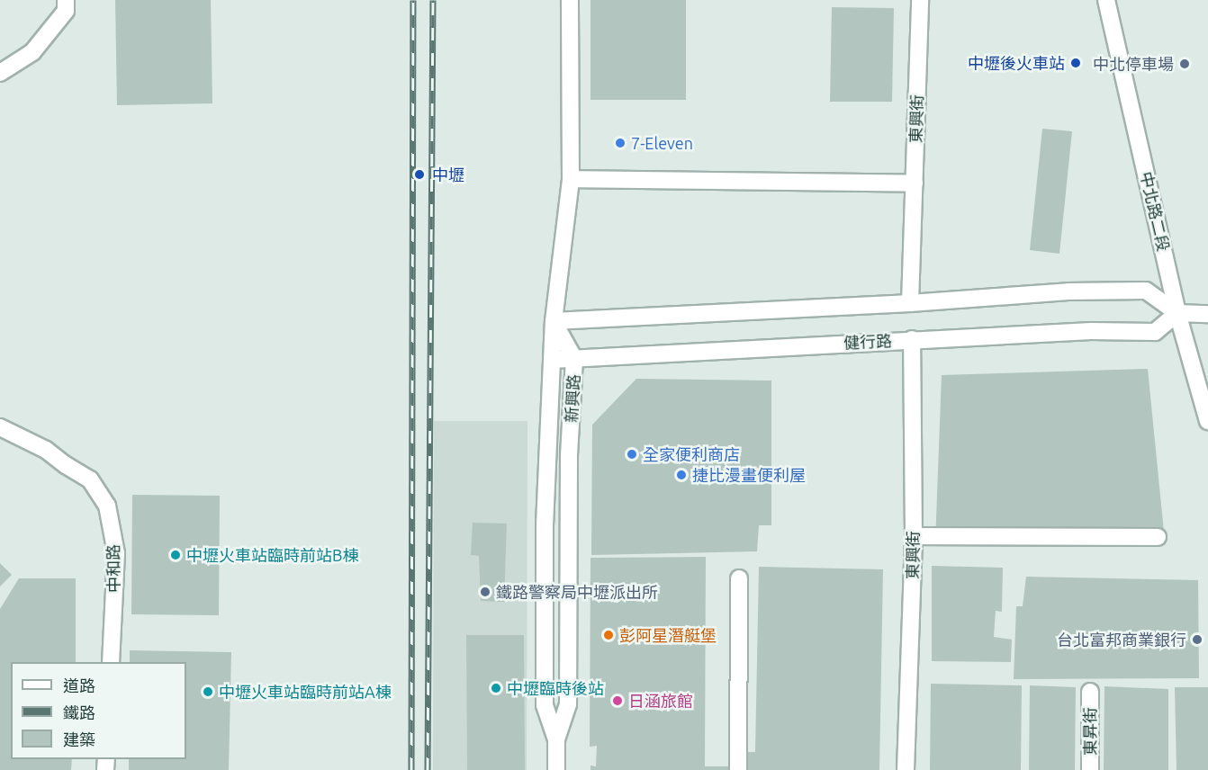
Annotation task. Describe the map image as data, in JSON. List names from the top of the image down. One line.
{"streets":{"street":["東興街","中北路二段","健行路","新興路","中和路","東昇街"]},"crossings":[["東興街","健行路"],["中北路二段","健行路"],["健行路","新興路"]],"places":["中壢後火車站","中北停車場","7-Eleven","中壢","全家便利商店","捷比漫畫便利屋","中壢火車站臨時前站B棟","鐵路警察局中壢派出所","彭阿星潛艇堡","台北富邦商業銀行","中壢臨時後站","中壢火車站臨時前站A棟","日涵旅館"],"legend":["道路","鐵路","建築"]}
